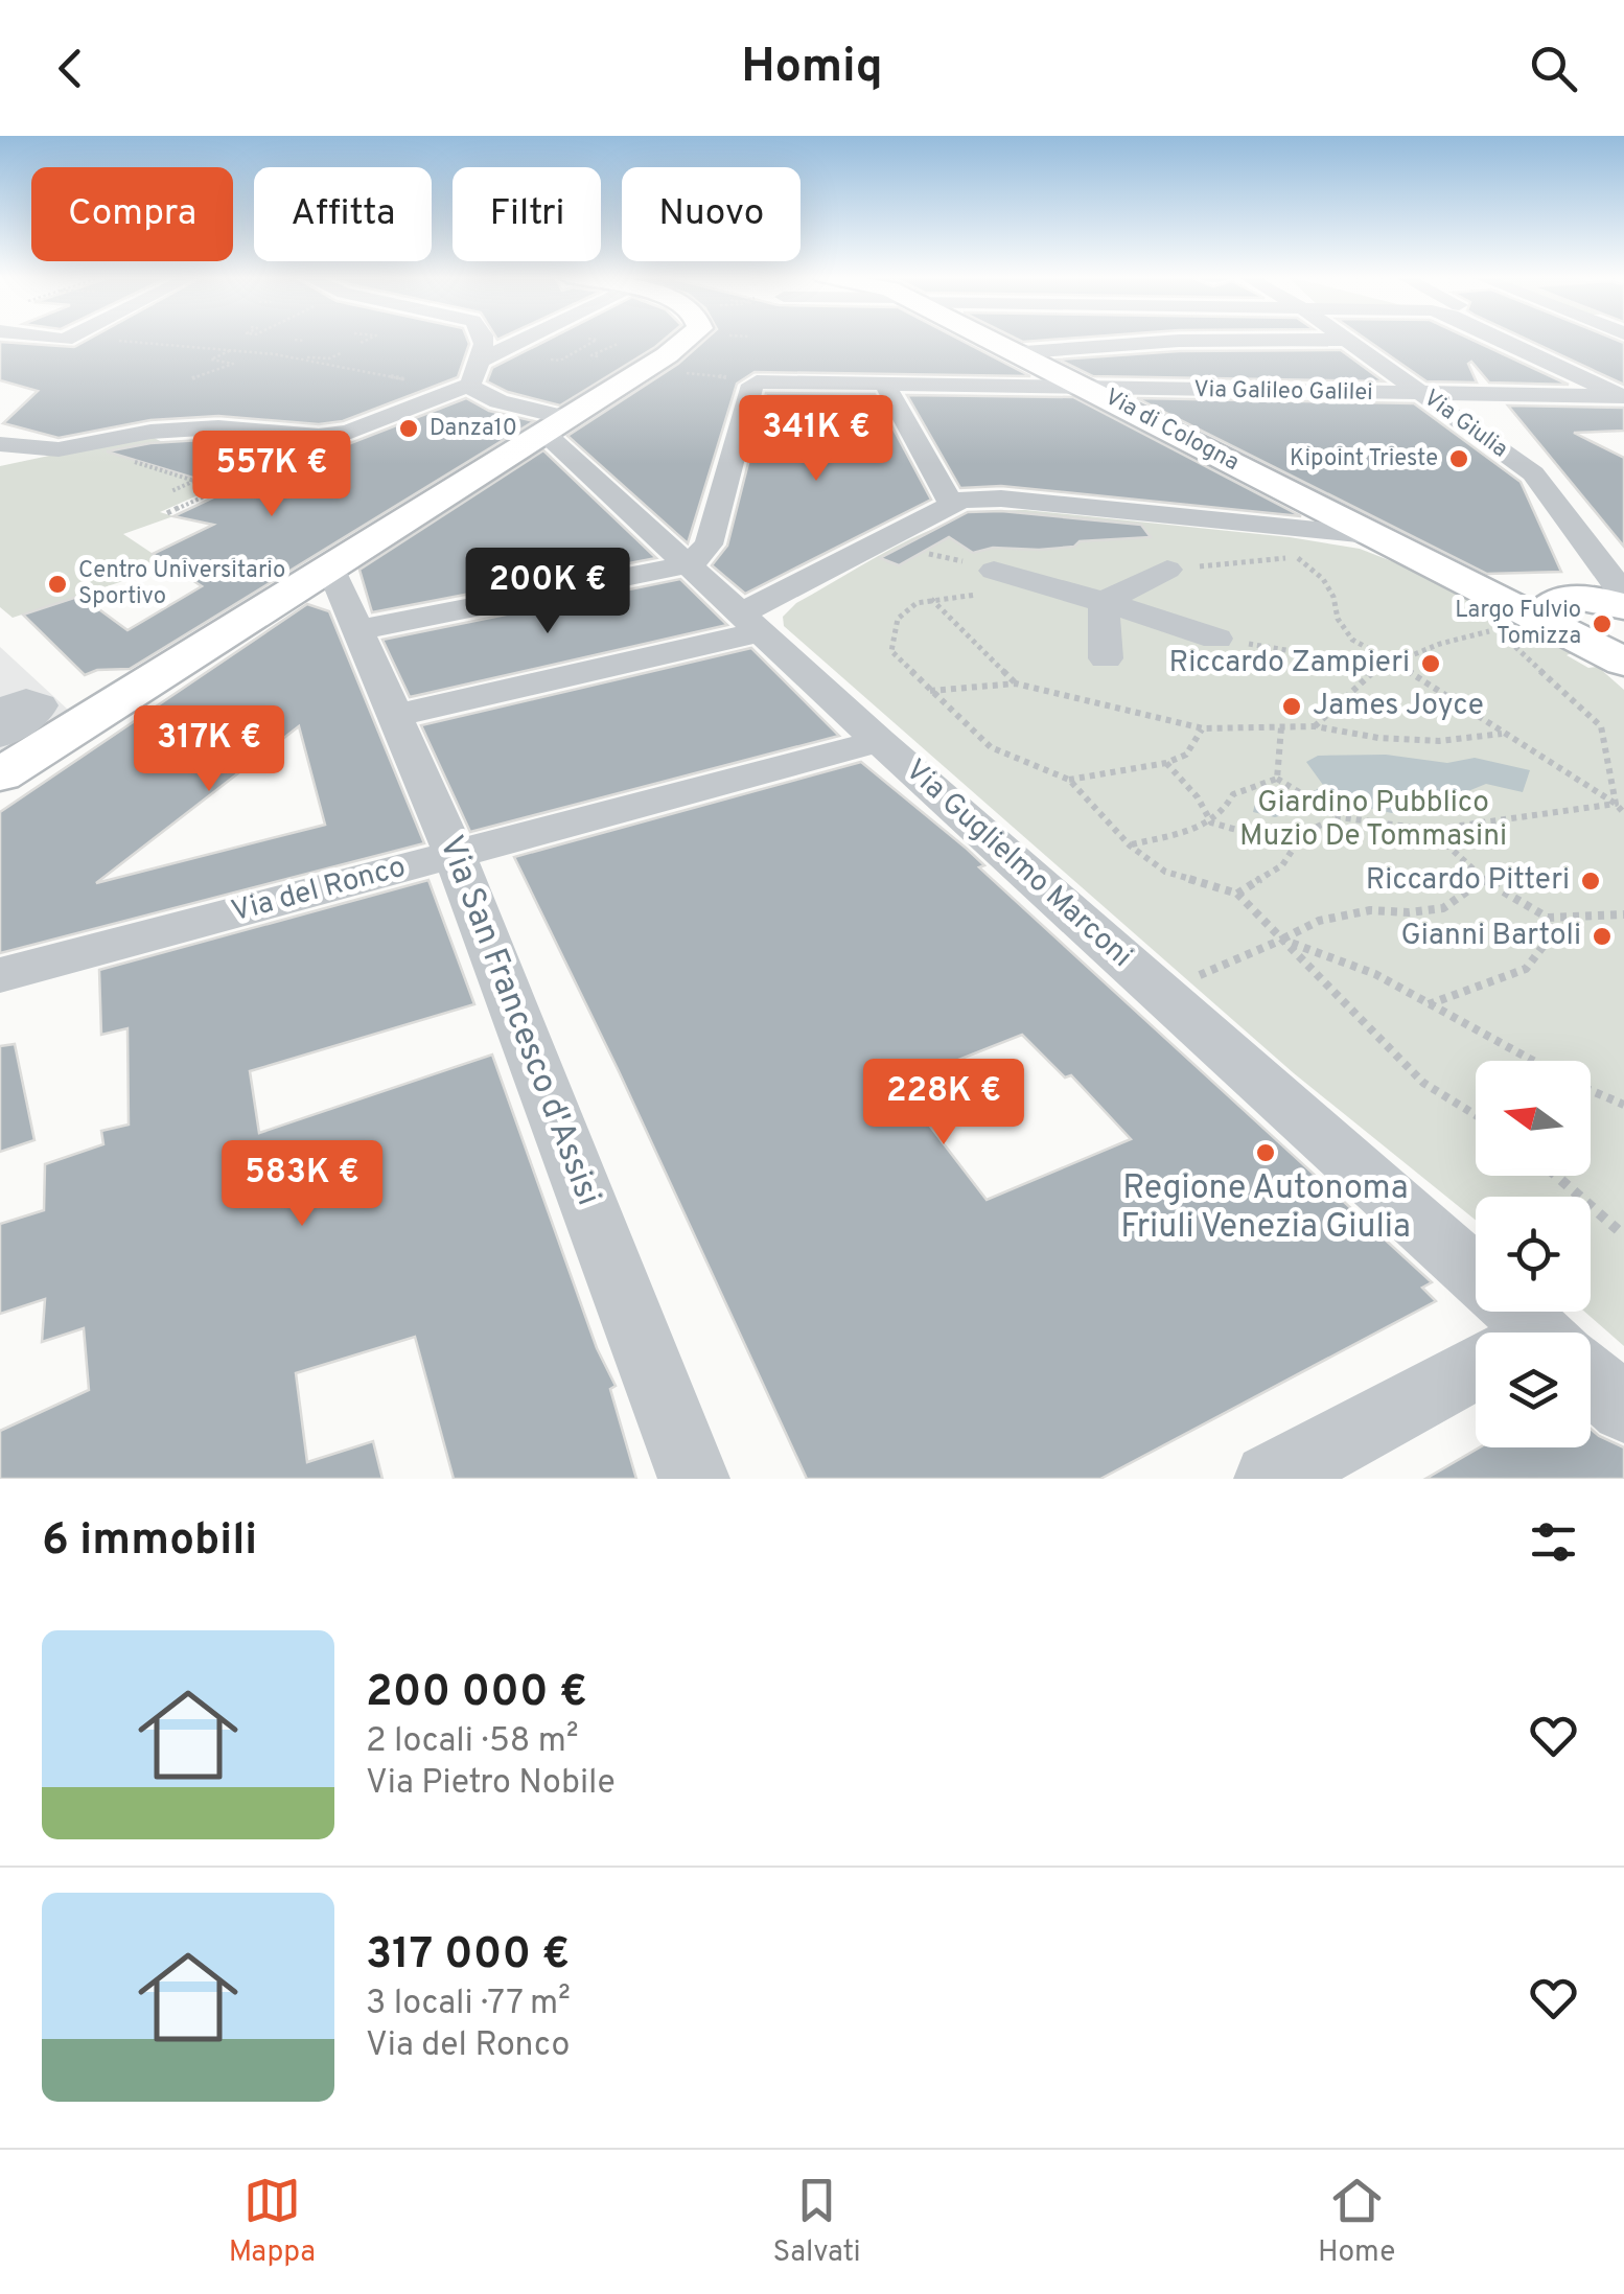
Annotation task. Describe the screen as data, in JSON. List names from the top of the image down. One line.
{"streets":{"main road":["Via di Cologna"],"street":["Via Galileo Galilei","Via Giulia","Via Guglielmo Marconi","Via del Ronco","Via San Francesco d'Assisi"]},"crossings":[["Via Galileo Galilei","Via Giulia"],["Via Galileo Galilei","Via di Cologna"],["Via Galileo Galilei","Via Guglielmo Marconi"],["Via Giulia","Via di Cologna"],["Via Guglielmo Marconi","Via del Ronco"],["Via del Ronco","Via San Francesco d'Assisi"]],"parks":["Giardino Pubblico Muzio De Tommasini"],"places":["Danza10","Kipoint Trieste","Centro Universitario Sportivo","Largo Fulvio Tomizza","Riccardo Zampieri","James Joyce","Riccardo Pitteri","Gianni Bartoli","Regione Autonoma Friuli Venezia Giulia"],"north":"left","page":{"header":"Homiq","chip":["Compra","Affitta","Filtri","Nuovo"],"price":["341K €","557K €","200K €","317K €","228K €","583K €"],"heading":"6 immobili","list":[{"name":"200 000 €","note":"2 locali · 58 m² · Via Pietro Nobile"},{"name":"317 000 €","note":"3 locali · 77 m² · Via del Ronco"}],"tabs":["Mappa","Salvati","Home"]}}
